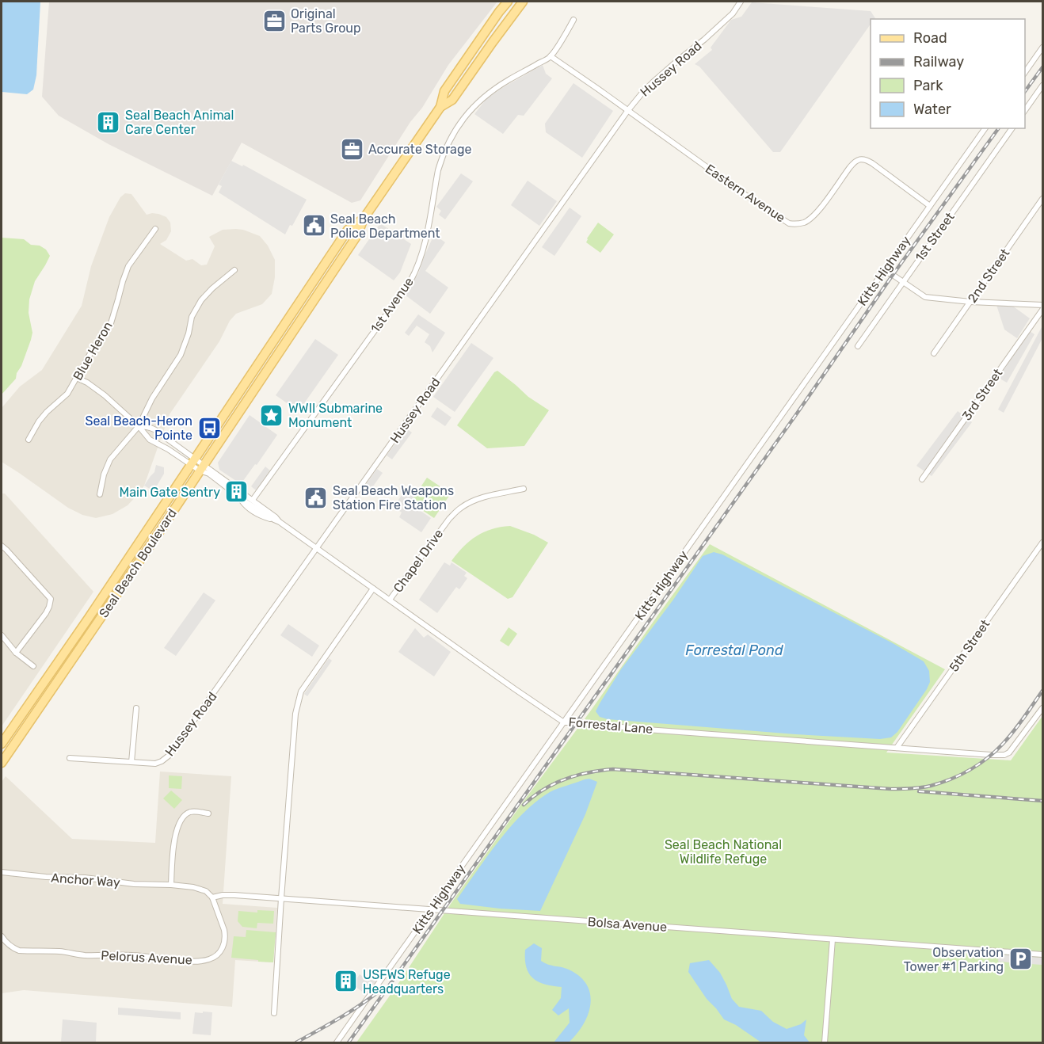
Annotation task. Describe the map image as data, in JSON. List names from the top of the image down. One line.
{"streets":{"main road":["Seal Beach Boulevard"],"street":["Hussey Road","Eastern Avenue","1st Street","Kitts Highway","2nd Street","1st Avenue","Blue Heron","3rd Street","Chapel Drive","5th Street","Forrestal Lane","Anchor Way","Bolsa Avenue","Pelorus Avenue"]},"crossings":[["Hussey Road","Eastern Avenue"],["Hussey Road","Forrestal Lane"],["Eastern Avenue","Kitts Highway"],["Eastern Avenue","1st Avenue"],["Kitts Highway","Forrestal Lane"],["Kitts Highway","Bolsa Avenue"],["1st Avenue","Forrestal Lane"],["Chapel Drive","Forrestal Lane"],["Seal Beach Boulevard","Forrestal Lane"],["5th Street","Forrestal Lane"],["Bolsa Avenue","Pelorus Avenue"]],"water":["Forrestal Pond"],"parks":["Seal Beach National Wildlife Refuge"],"places":{"office":["Original Parts Group","Accurate Storage"],"building":["Seal Beach Animal Care Center","Main Gate Sentry","USFWS Refuge Headquarters"],"public building":["Seal Beach Police Department","Seal Beach Weapons Station Fire Station"],"place":["WWII Submarine Monument"],"bus stop":["Seal Beach-Heron Pointe"],"parking":["Observation Tower #1 Parking"]},"legend":["Road","Railway","Park","Water"]}
